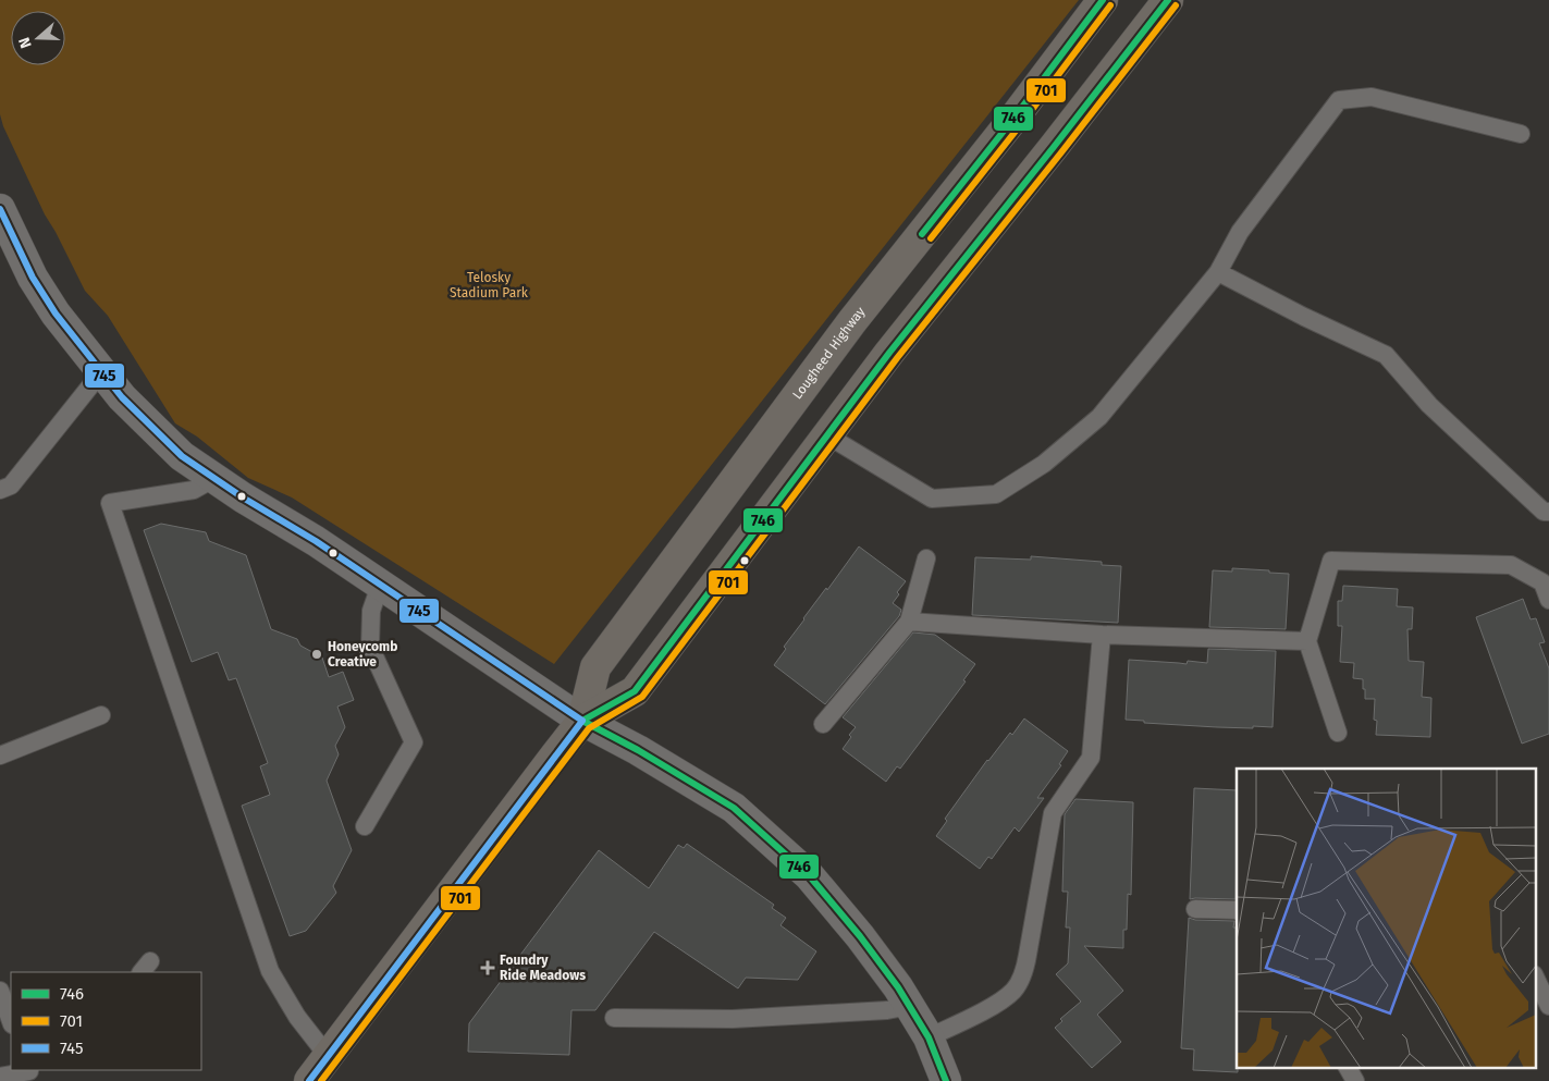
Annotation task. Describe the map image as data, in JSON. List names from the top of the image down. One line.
{"streets":{"main road":["Lougheed Highway"]},"parks":["Telosky Stadium Park"],"places":{"other":["Honeycomb Creative"],"health":["Foundry Ride Meadows"]},"lines":["transit line 746","transit line 701","transit line 745"],"legend":["746","701","745"],"north":"left"}
